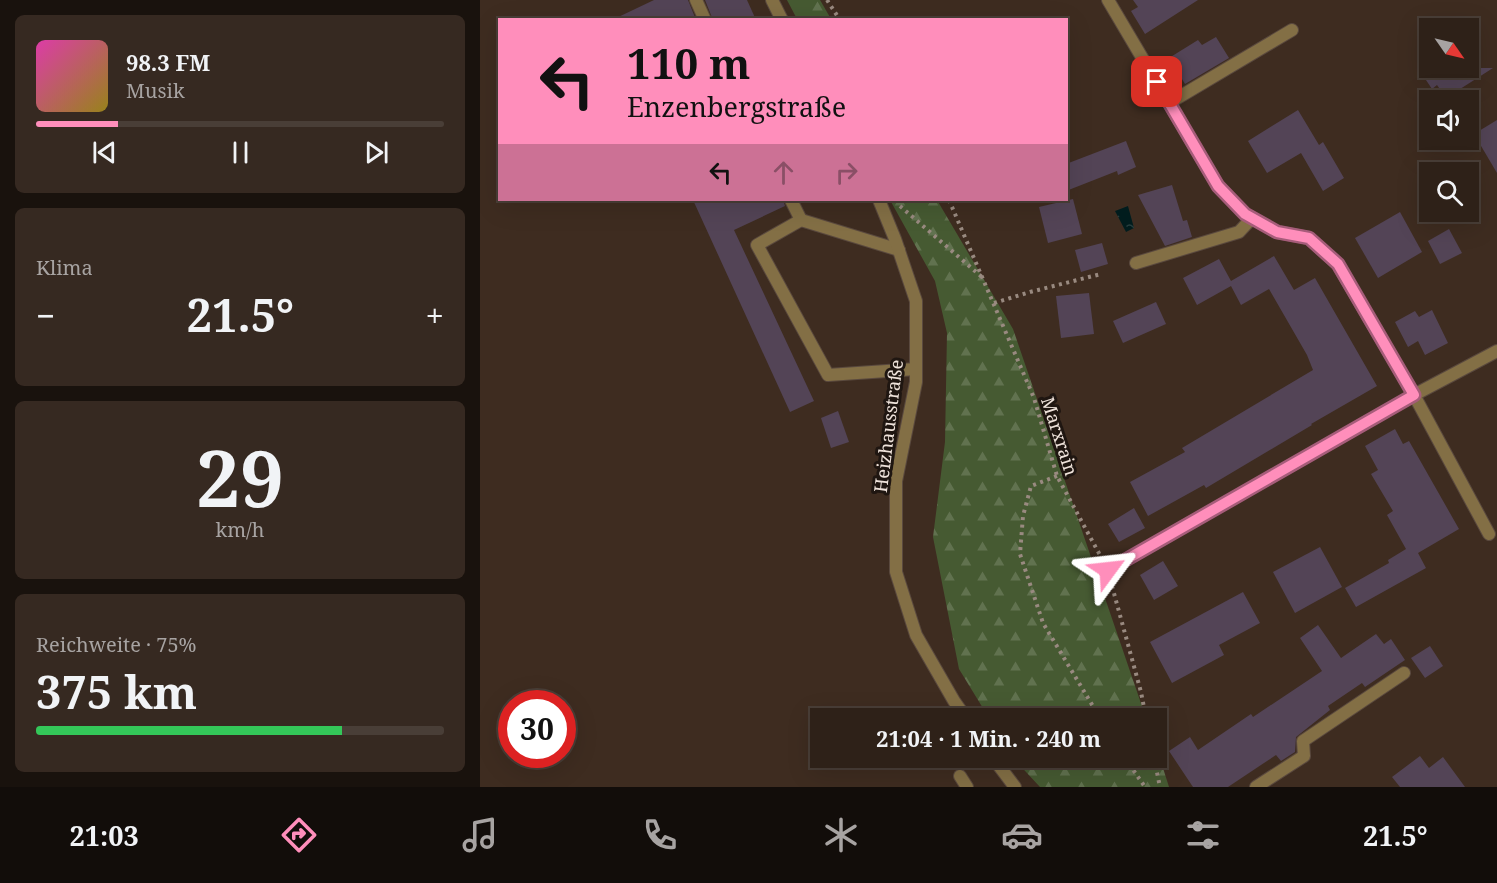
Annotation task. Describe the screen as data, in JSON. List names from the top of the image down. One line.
{"streets":{"street":["Heizhausstraße"],"path":["Marxrain"]},"north":"bottom right","page":{"turn":["110 m","Enzenbergstraße"],"song":["98.3 FM","Musik"],"tile":["Klima",["29","km/h"],["Reichweite · 75%","375 km"]],"heat":["−","21.5°","+"],"limit":"30","trip":"21:04 · 1 Min. · 240 m","tabs":["21:03","21.5°"]}}
